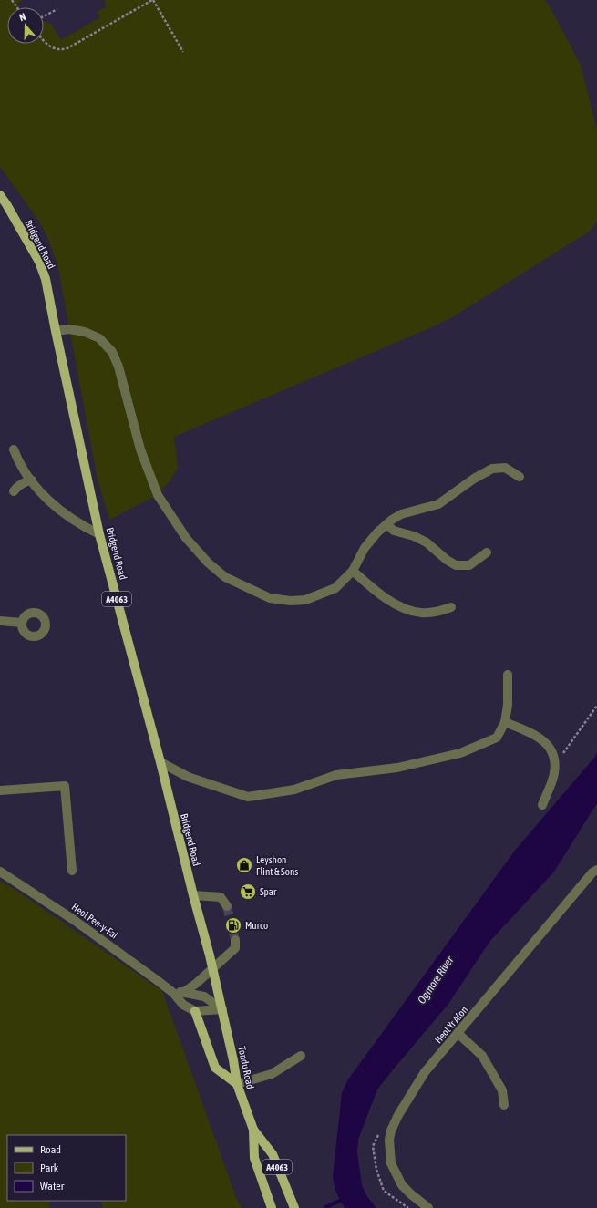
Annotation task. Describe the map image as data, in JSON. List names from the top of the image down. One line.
{"streets":{"main road":["Bridgend Road","A4063","Tondu Road"],"street":["Heol Pen-y-Fai","Heol Yr Afon"]},"crossings":[["Bridgend Road","Tondu Road"]],"water":["Ogmore River"],"places":{"shop":["Leyshon Flint & Sons"],"supermarket":["Spar"],"fuel station":["Murco"]},"legend":["Road","Park","Water"],"north":"top"}
